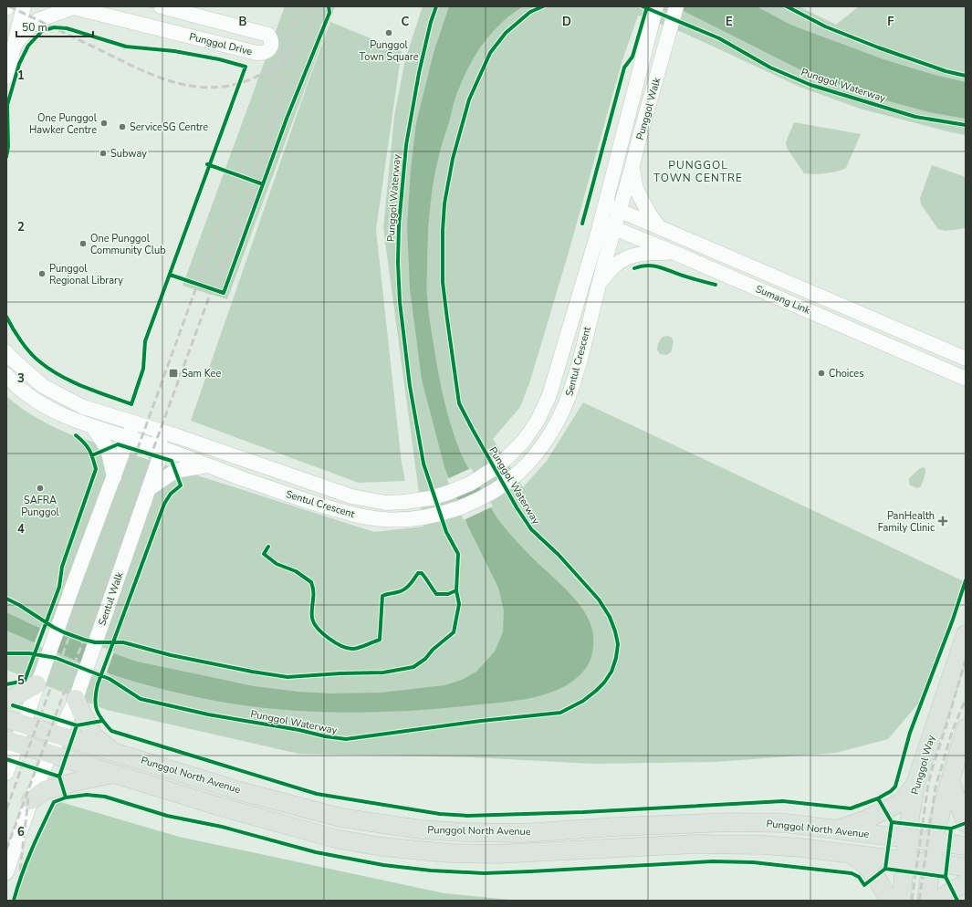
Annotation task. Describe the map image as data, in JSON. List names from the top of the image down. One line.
{"streets":{"main road":["Punggol Way","Punggol North Avenue"],"street":["Punggol Drive","Punggol Walk","Sumang Link","Sentul Crescent","Sentul Walk"],"cycle path":["Punggol Waterway"]},"crossings":[["Punggol Walk","Sumang Link"],["Punggol Walk","Sentul Crescent"],["Sumang Link","Sentul Crescent"],["Sentul Crescent","Sentul Walk"],["Sentul Walk","Punggol North Avenue"],["Punggol Way","Punggol North Avenue"]],"districts":["PUNGGOL TOWN CENTRE"],"places":{"other":["Punggol Town Square","One Punggol Hawker Centre","ServiceSG Centre","Subway","One Punggol Community Club","Punggol Regional Library","Choices","SAFRA Punggol"],"transit":["Sam Kee"],"health":["PanHealth Family Clinic"]},"scale_bar":"50 m","grid":{"columns":["B","C","D","E","F"],"rows":["1","2","3","4","5","6"]}}
